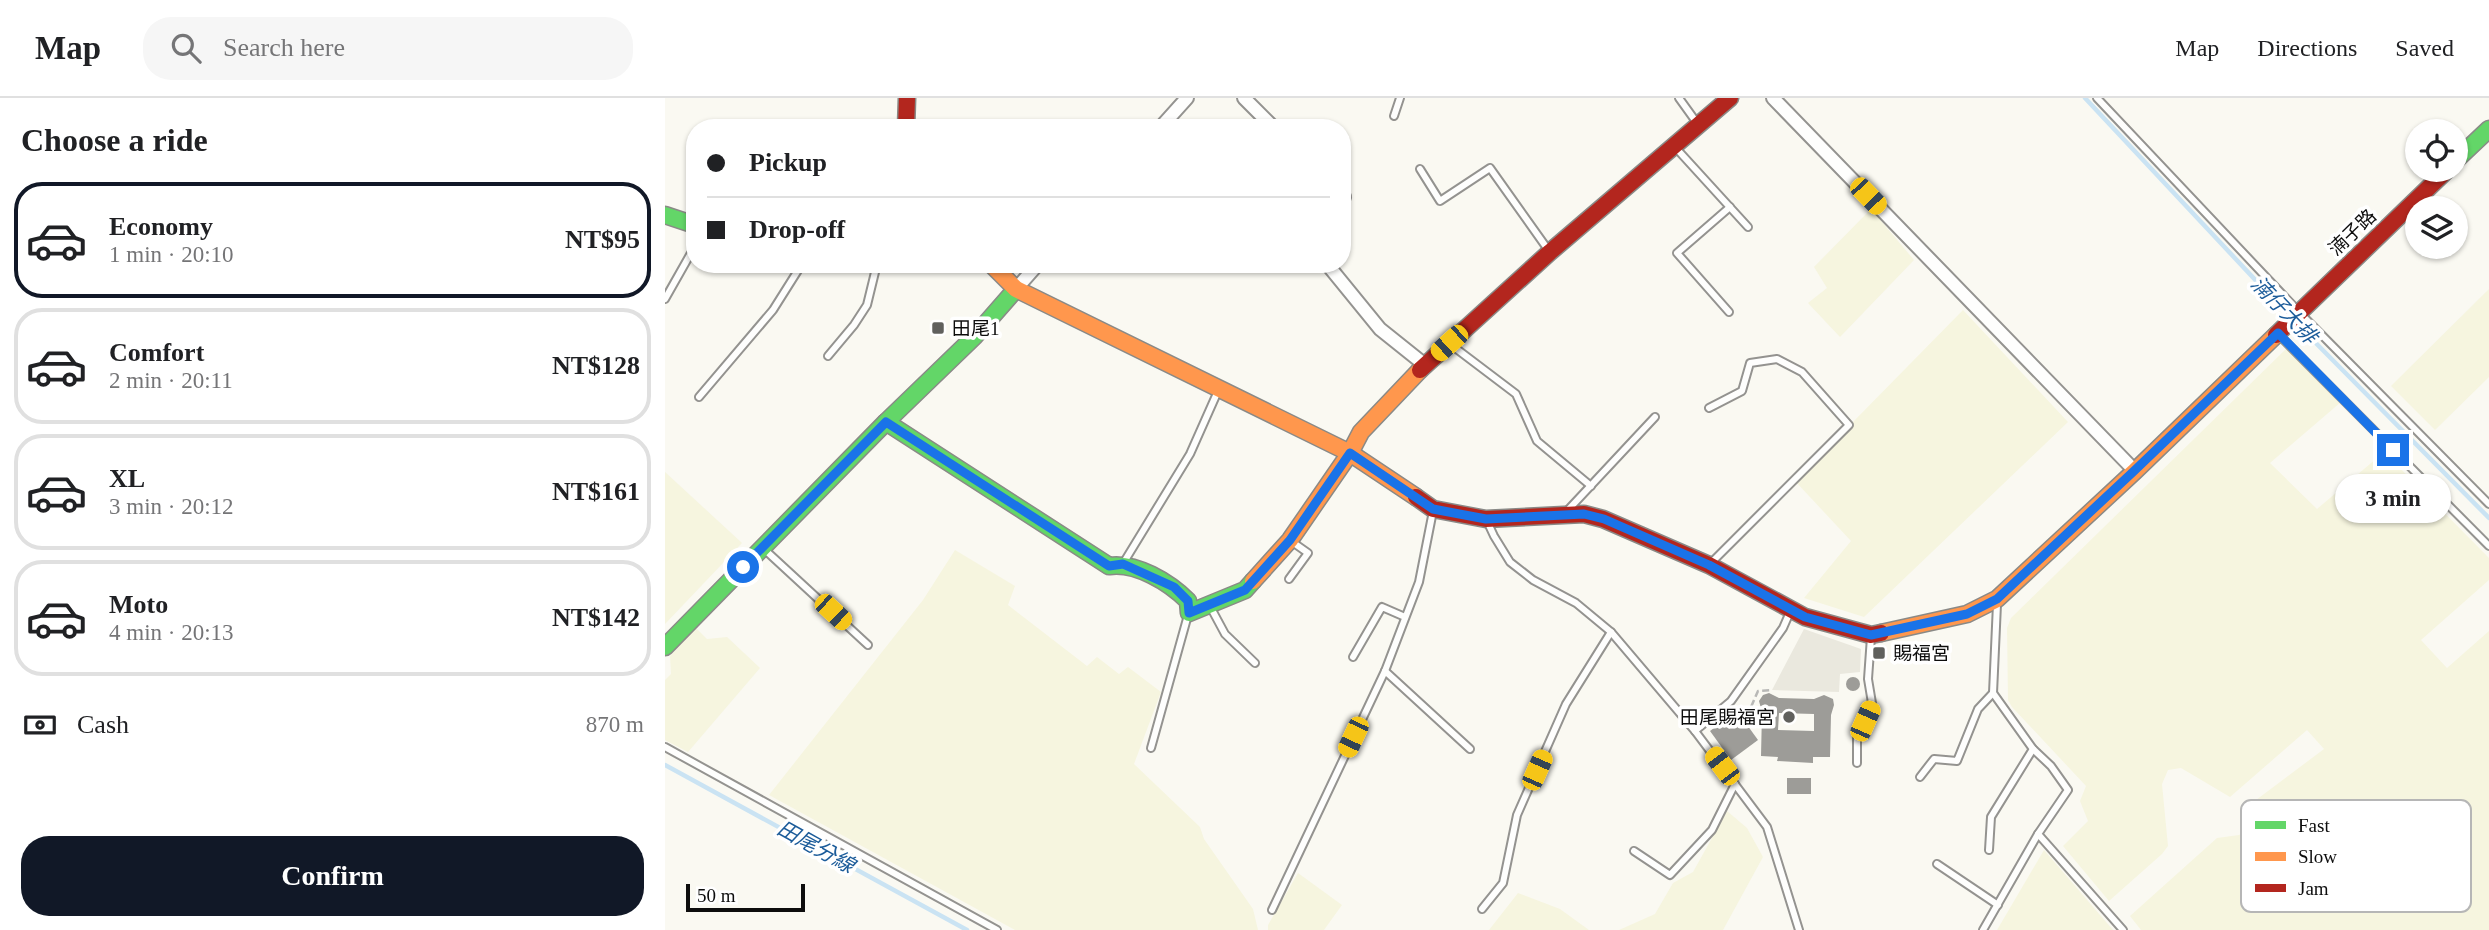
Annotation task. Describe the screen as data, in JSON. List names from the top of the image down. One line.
{"streets":{"street":["湳子路"]},"water":["湳仔大排","田尾分線"],"places":{"transit":["田尾1","賜福宮"],"other":["田尾賜福宮"]},"legend":["Fast","Slow","Jam"],"scale_bar":"50 m","page":{"header":"Map","search":"Search here","nav":["Map","Directions","Saved"],"heading":"Choose a ride","banner":["Pickup","Drop-off"],"list":[{"name":"Economy","note":"1 min · 20:10","value":"NT$95"},{"name":"Comfort","note":"2 min · 20:11","value":"NT$128"},{"name":"XL","note":"3 min · 20:12","value":"NT$161"},{"name":"Moto","note":"4 min · 20:13","value":"NT$142"}],"bubble":"3 min","pay":["Cash","870 m"],"buttons":"Confirm","scale":"50 m"}}
